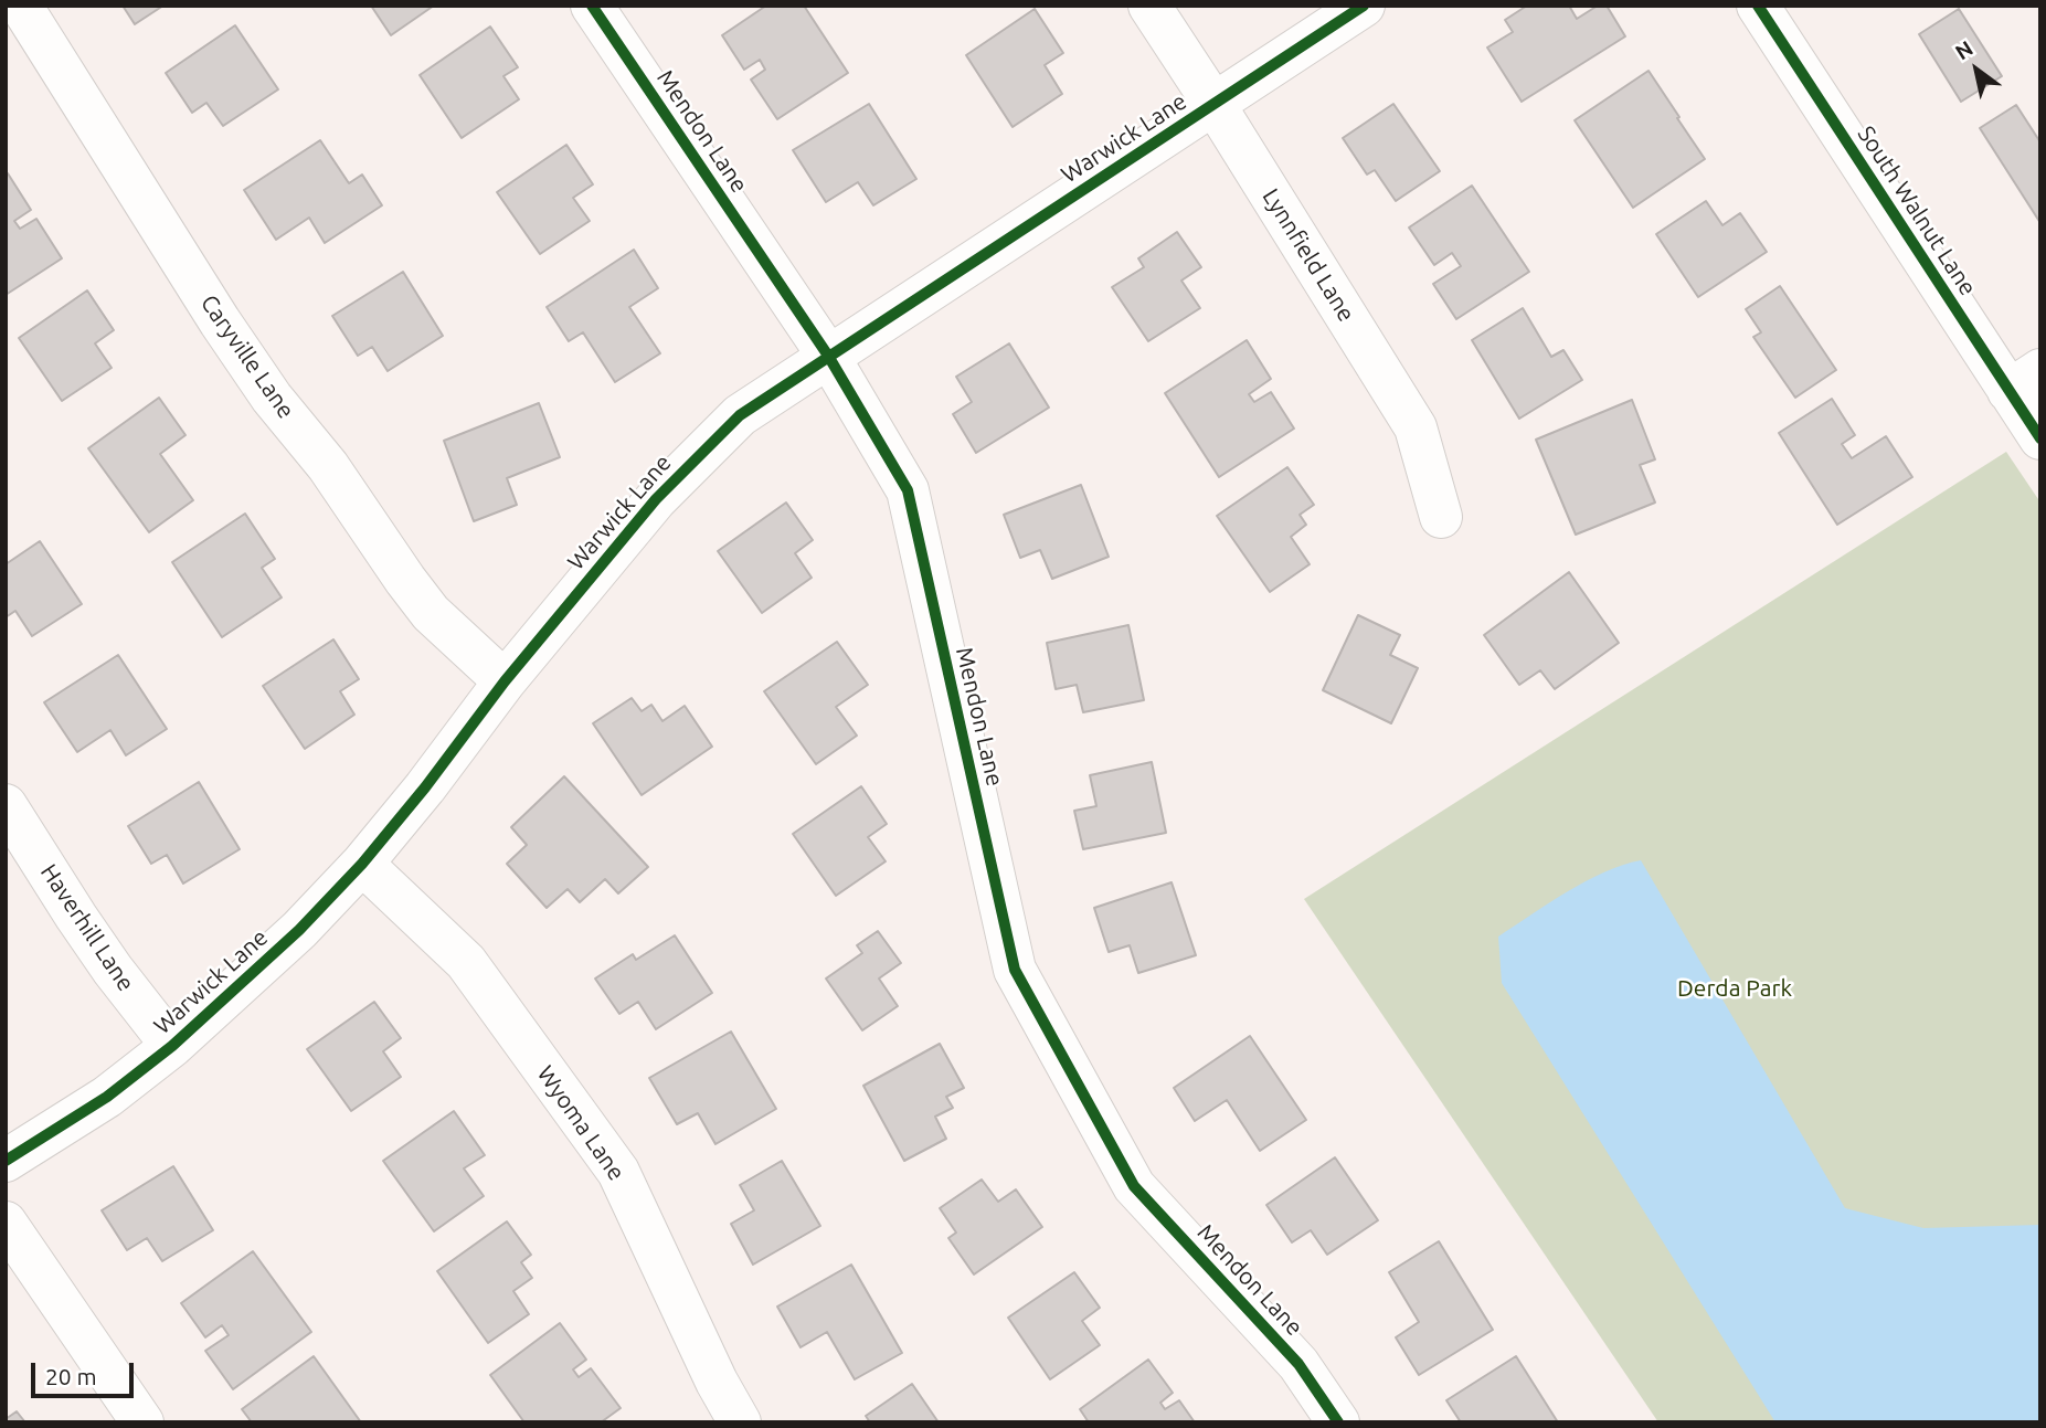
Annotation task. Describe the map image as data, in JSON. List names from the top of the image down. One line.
{"streets":{"street":["Mendon Lane","Warwick Lane","South Walnut Lane","Lynnfield Lane","Caryville Lane","Haverhill Lane","Wyoma Lane"]},"crossings":[["Mendon Lane","Warwick Lane"],["Warwick Lane","Lynnfield Lane"],["Warwick Lane","Caryville Lane"],["Warwick Lane","Haverhill Lane"],["Warwick Lane","Wyoma Lane"]],"parks":["Derda Park"],"scale_bar":"20 m","north":"top left"}
